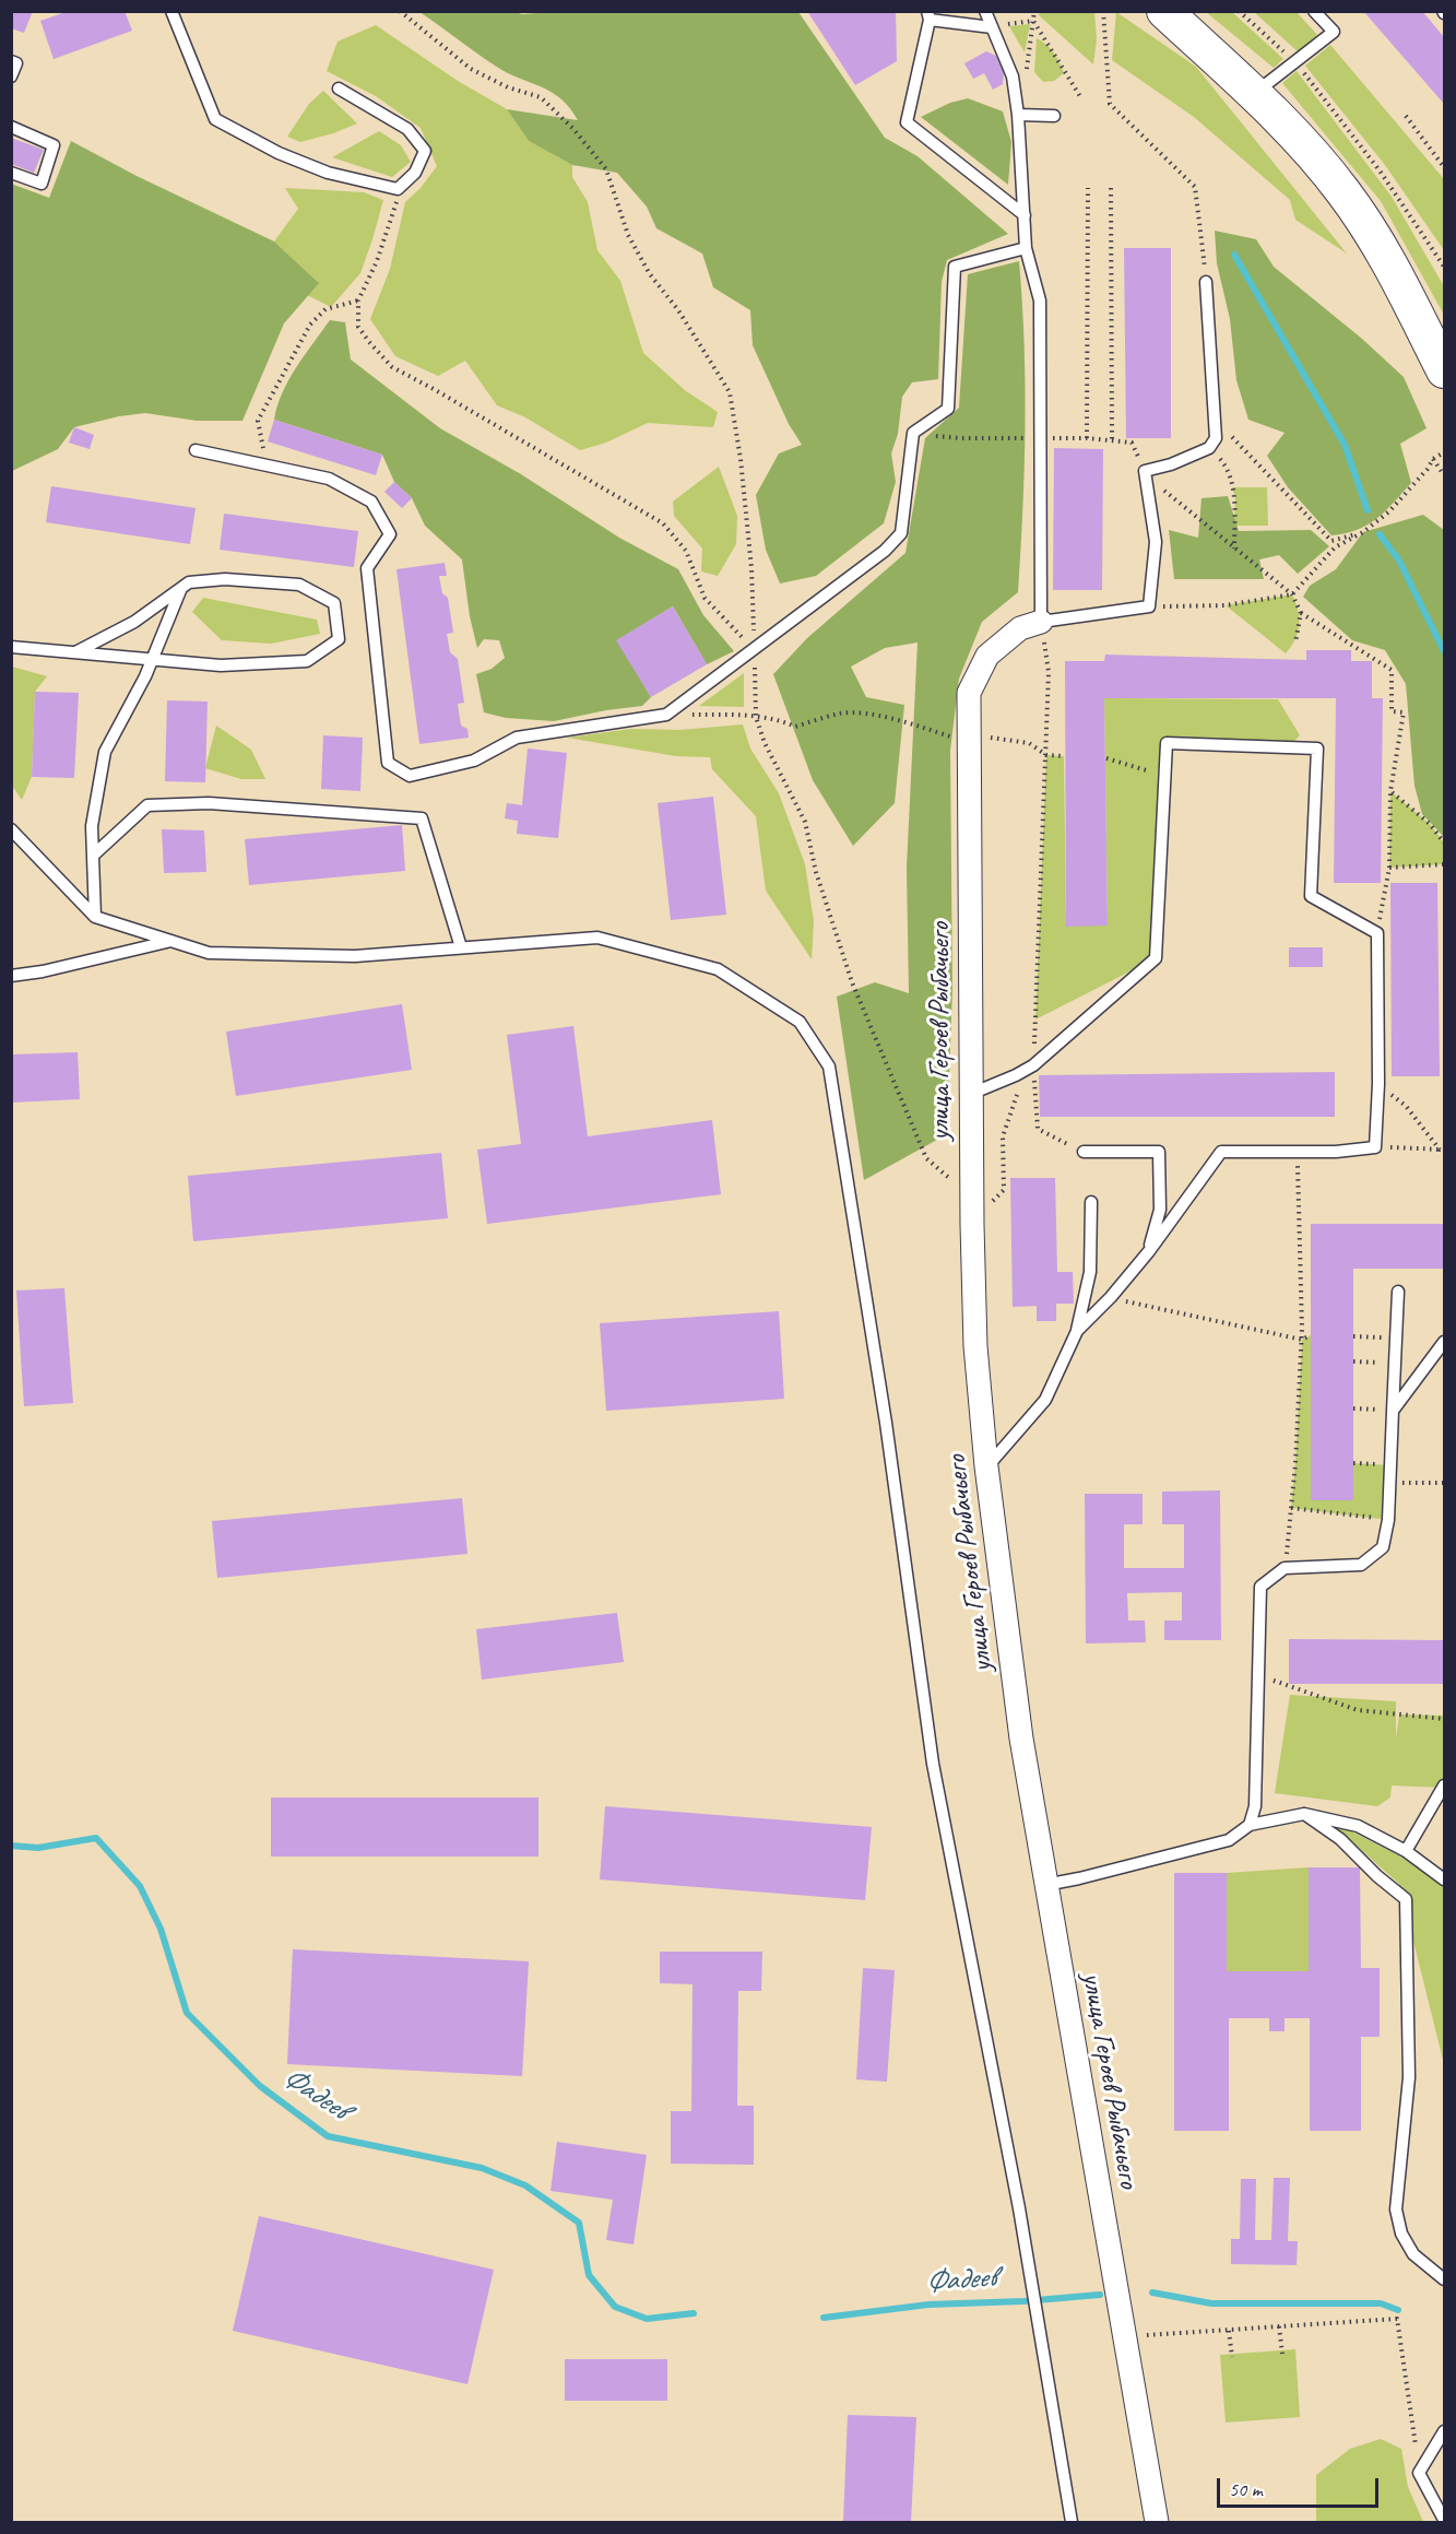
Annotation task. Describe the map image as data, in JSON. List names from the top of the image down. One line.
{"streets":{"street":["улица Героев Рыбачьего"]},"water":["Фадеев"],"scale_bar":"50 m"}
